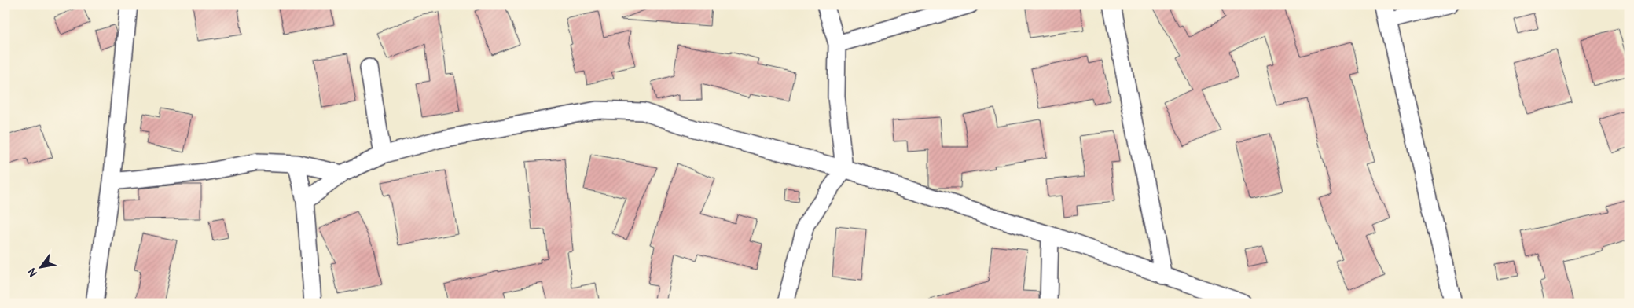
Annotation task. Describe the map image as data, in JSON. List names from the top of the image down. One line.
{"north":"bottom left"}
